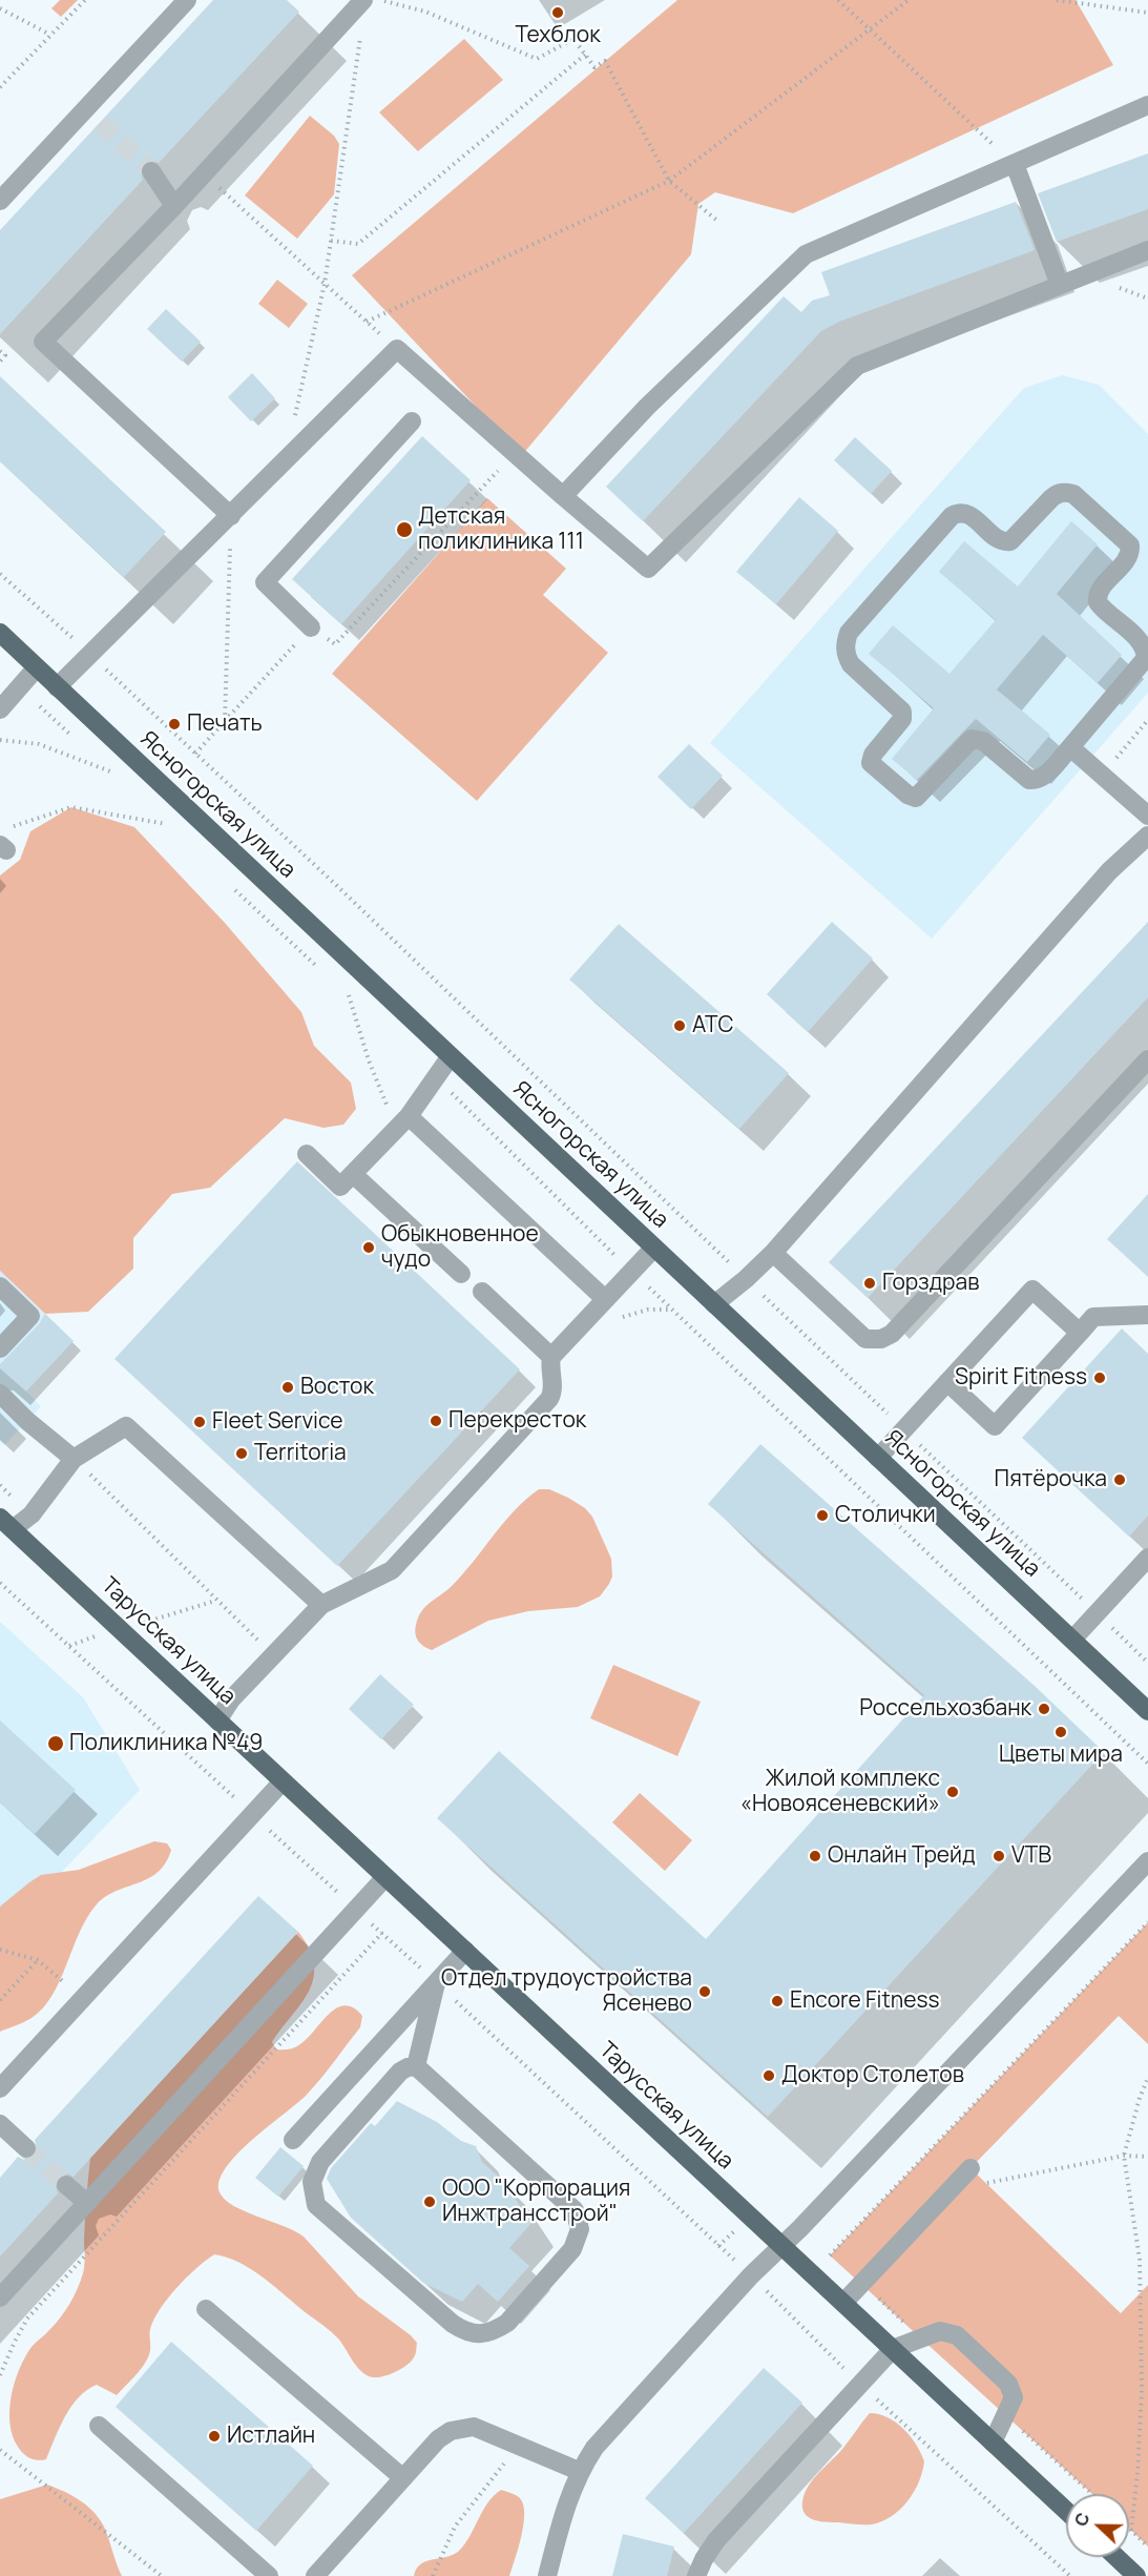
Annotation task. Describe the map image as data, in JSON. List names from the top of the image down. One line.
{"streets":{"main road":["Ясногорская улица","Тарусская улица"]},"places":["Техблок","Детская поликлиника 111","Печать","АТС","Обыкновенное чудо","Горздрав","Spirit Fitness","Восток","Перекресток","Fleet Service","Territoria","Пятёрочка","Столички","Россельхозбанк","Цветы мира","Поликлиника №49","Жилой комплекс «Новоясеневский»","Онлайн Трейд","VTB","Отдел трудоустройства Ясенево","Encore Fitness","Доктор Столетов","ООО \"Корпорация Инжтрансстрой\"","Истлайн"],"north":"left"}
